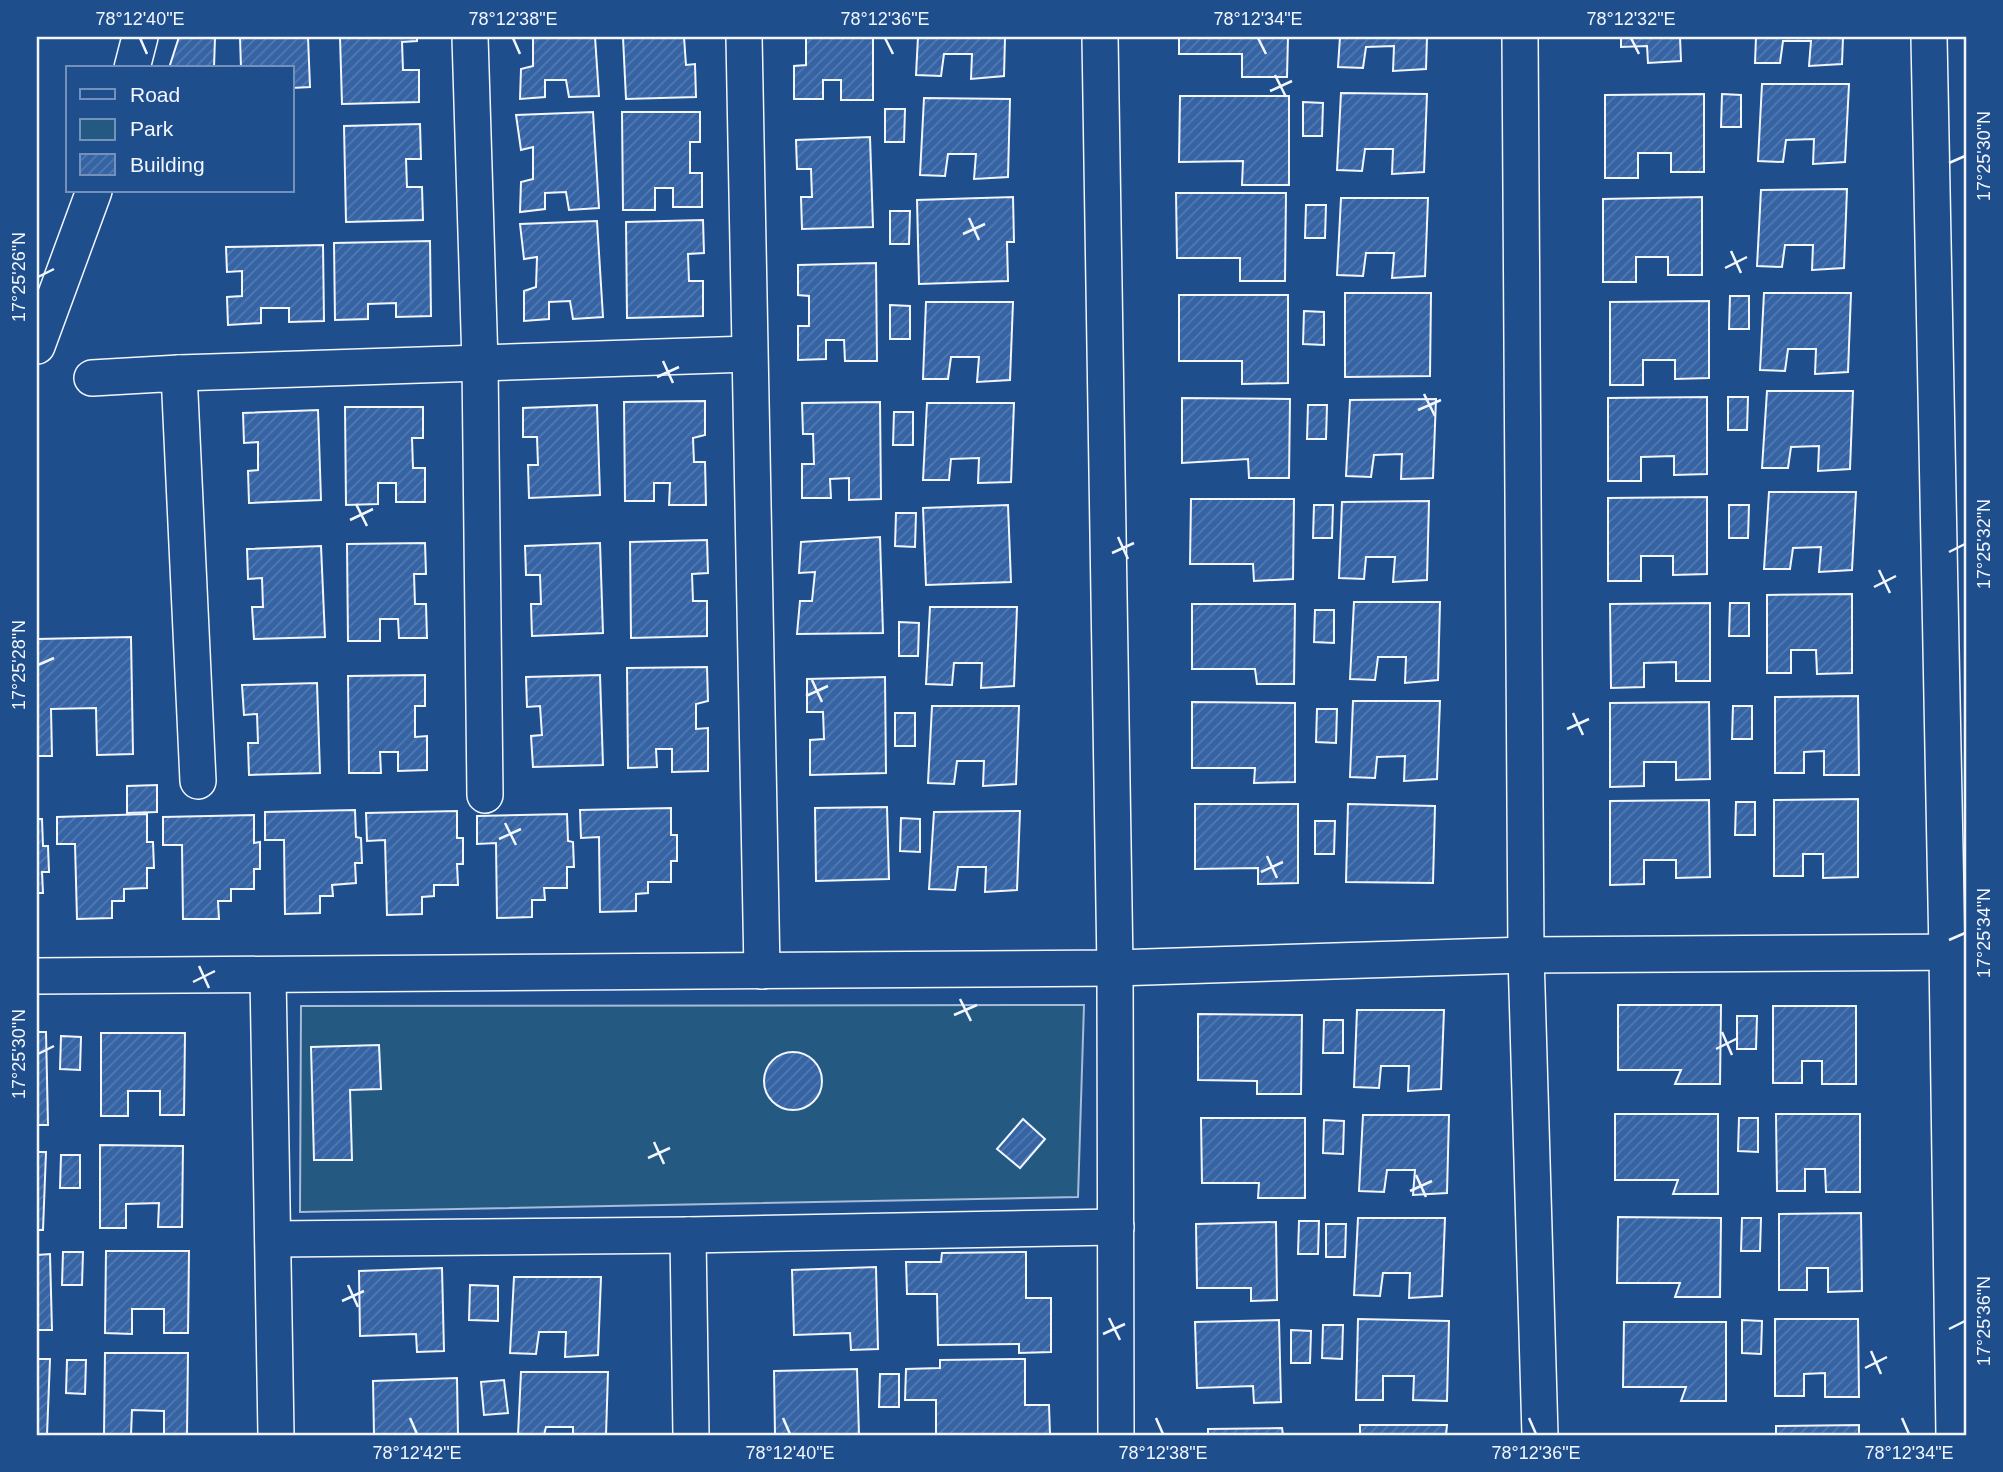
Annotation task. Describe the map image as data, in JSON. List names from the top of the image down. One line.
{"legend":["Road","Park","Building"],"coordinates":["78°12'40\"E","78°12'38\"E","78°12'36\"E","78°12'34\"E","78°12'32\"E","17°25'30\"N","17°25'26\"N","17°25'32\"N","17°25'28\"N","17°25'34\"N","17°25'36\"N","78°12'42\"E"]}
